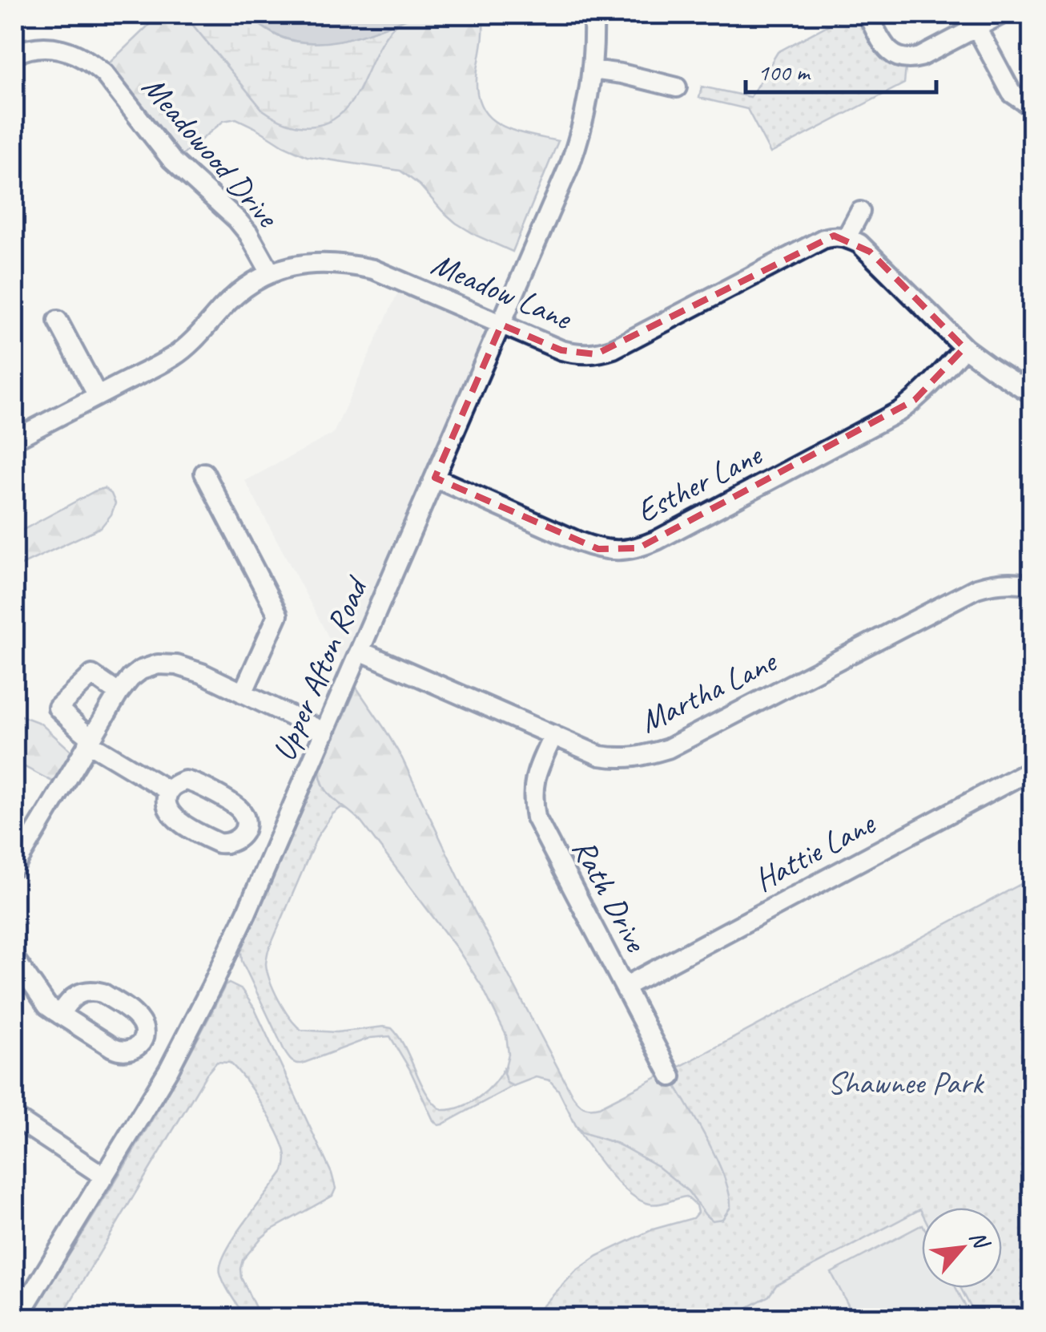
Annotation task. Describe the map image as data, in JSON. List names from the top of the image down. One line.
{"streets":{"street":["Meadowood Drive","Meadow Lane","Esther Lane","Upper Afton Road","Martha Lane","Hattie Lane","Rath Drive"]},"crossings":[["Meadowood Drive","Meadow Lane"],["Meadow Lane","Upper Afton Road"],["Esther Lane","Upper Afton Road"],["Upper Afton Road","Martha Lane"],["Martha Lane","Rath Drive"],["Hattie Lane","Rath Drive"]],"parks":["Shawnee Park"],"scale_bar":"100 m","north":"top right"}
